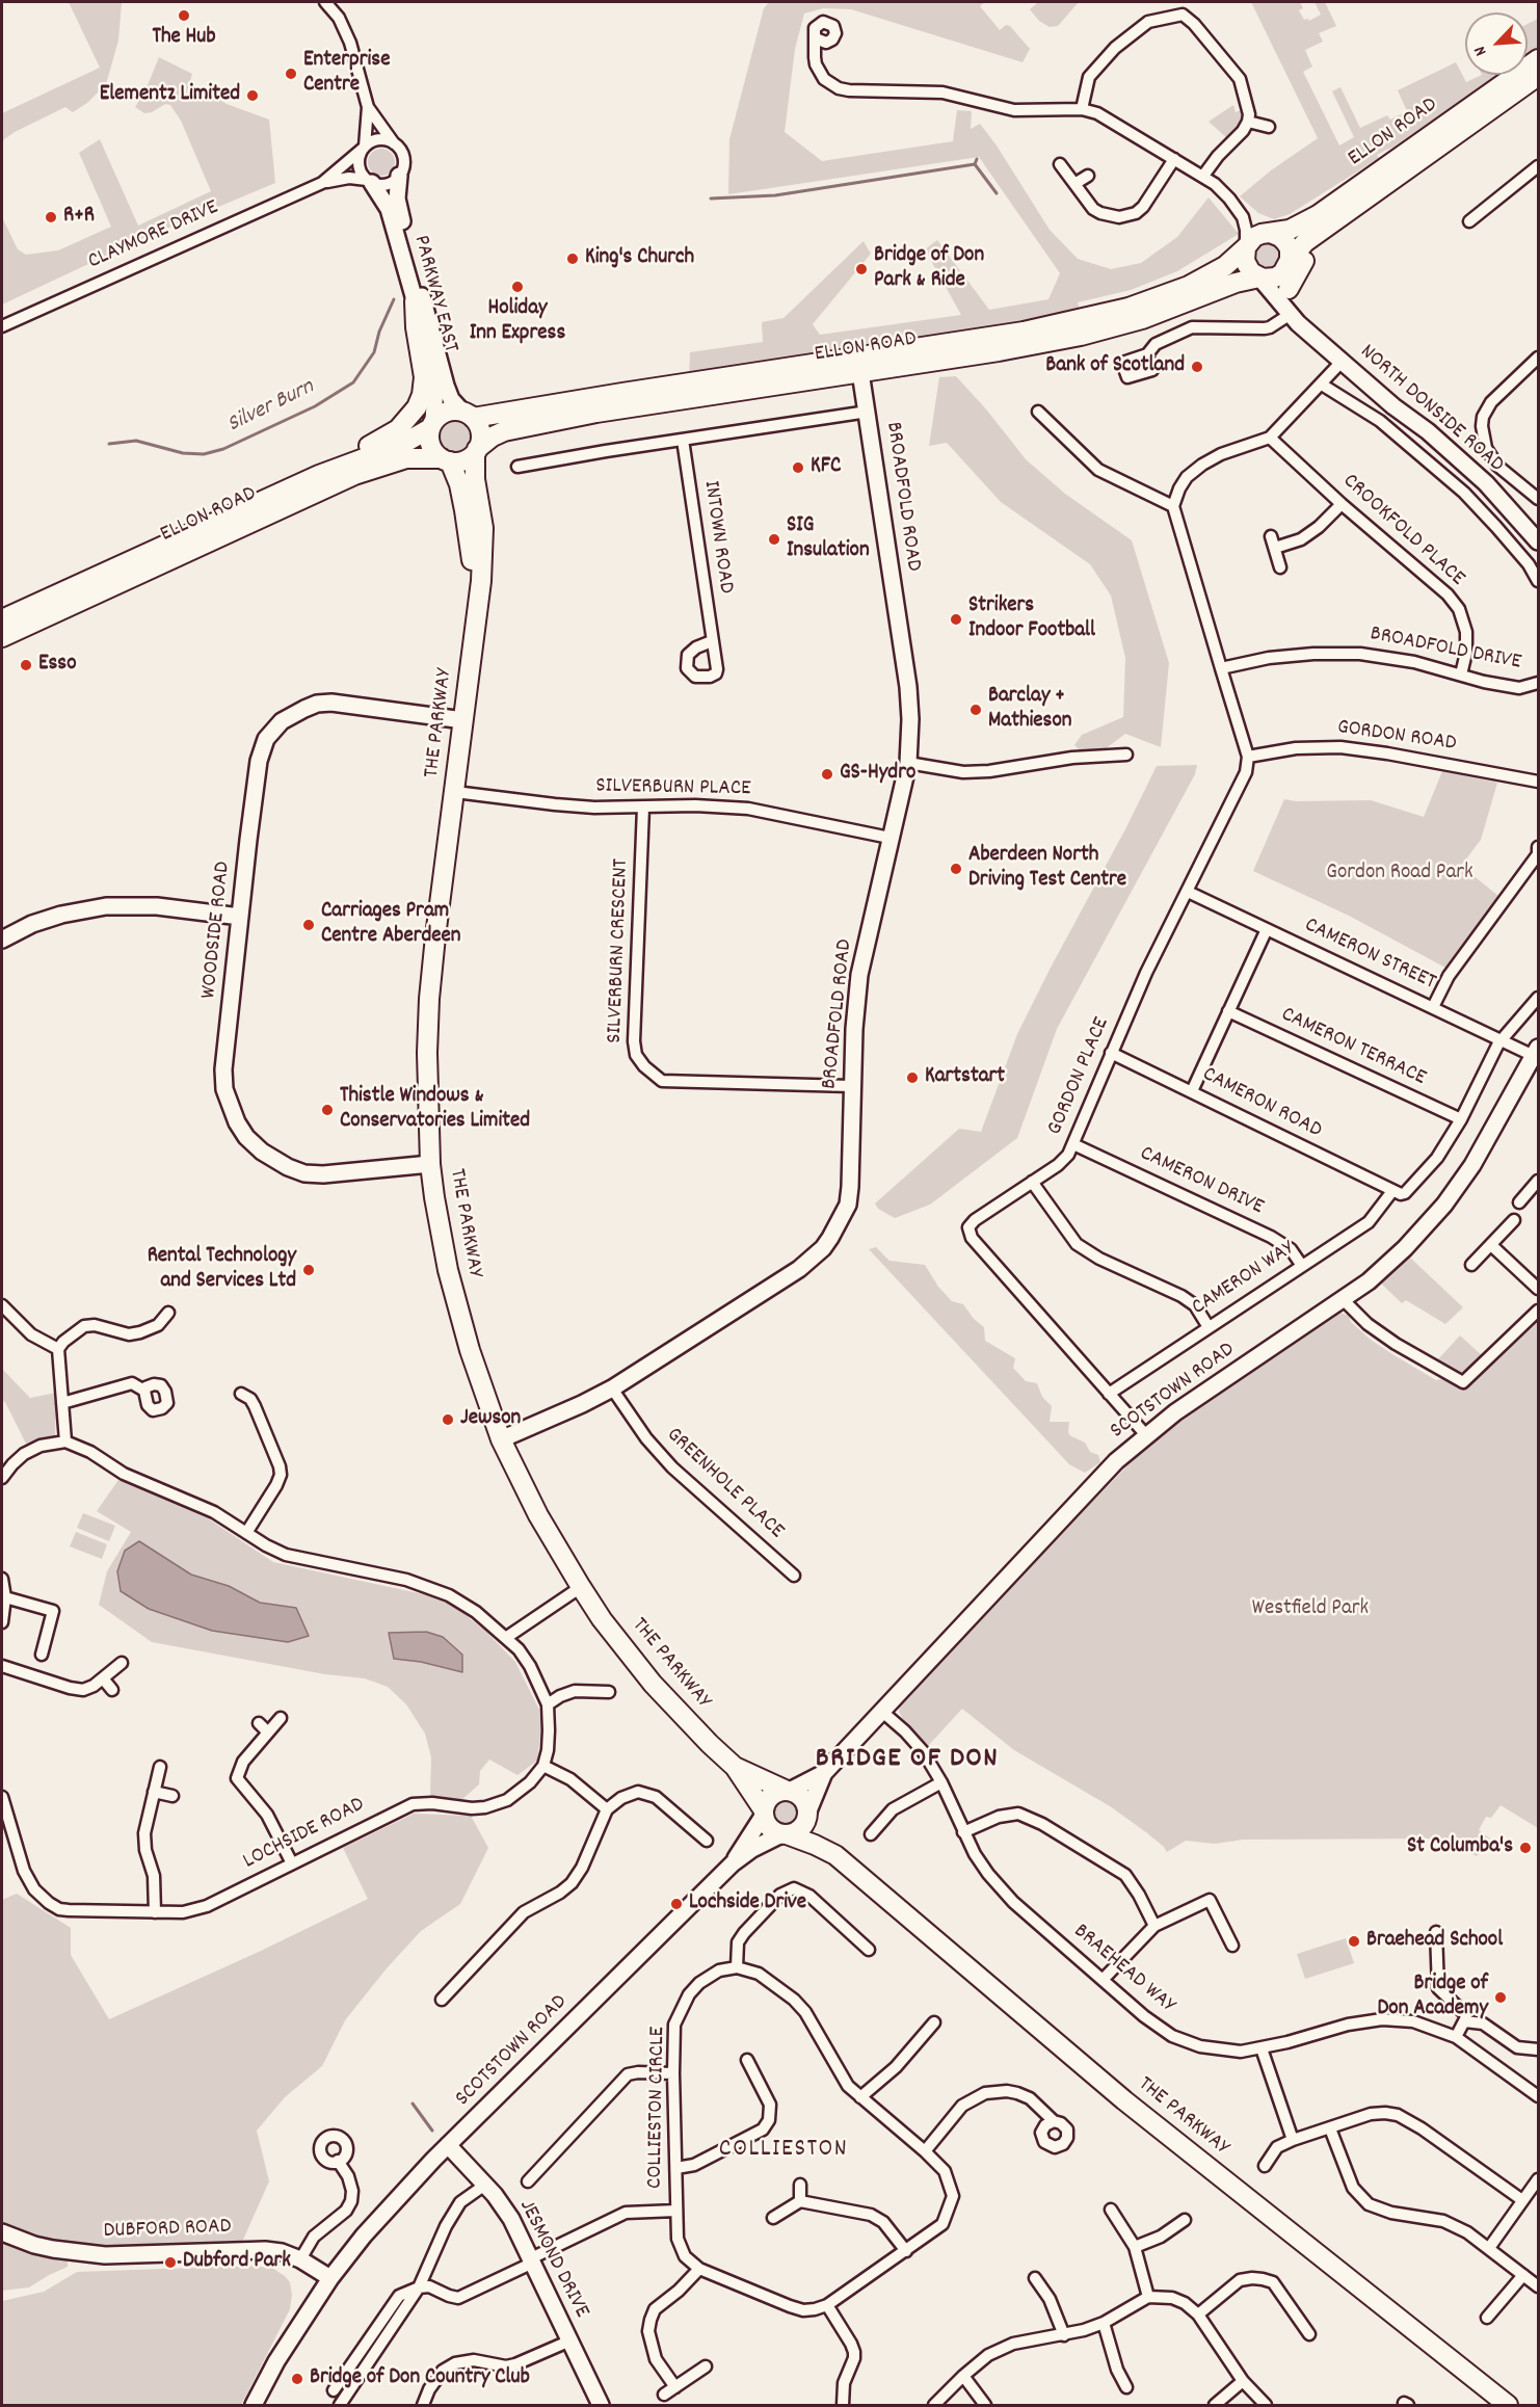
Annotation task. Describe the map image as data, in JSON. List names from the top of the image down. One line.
{"streets":{"main road":["ELLON ROAD","THE PARKWAY"],"street":["CLAYMORE DRIVE","PARKWAY EAST","NORTH DONSIDE ROAD","BROADFOLD ROAD","CROOKFOLD PLACE","INTOWN ROAD","BROADFOLD DRIVE","GORDON ROAD","SILVERBURN PLACE","WOODSIDE ROAD","SILVERBURN CRESCENT","CAMERON STREET","CAMERON TERRACE","GORDON PLACE","CAMERON ROAD","CAMERON DRIVE","CAMERON WAY","SCOTSTOWN ROAD","GREENHOLE PLACE","LOCHSIDE ROAD","BRAEHEAD WAY","COLLIESTON CIRCLE","DUBFORD ROAD","JESMOND DRIVE"]},"crossings":[["ELLON ROAD","PARKWAY EAST"],["ELLON ROAD","NORTH DONSIDE ROAD"],["ELLON ROAD","BROADFOLD ROAD"],["ELLON ROAD","THE PARKWAY"],["CLAYMORE DRIVE","PARKWAY EAST"],["PARKWAY EAST","THE PARKWAY"],["BROADFOLD ROAD","THE PARKWAY"],["BROADFOLD ROAD","SILVERBURN PLACE"],["BROADFOLD ROAD","SILVERBURN CRESCENT"],["BROADFOLD ROAD","GREENHOLE PLACE"],["CROOKFOLD PLACE","BROADFOLD DRIVE"],["THE PARKWAY","SILVERBURN PLACE"],["THE PARKWAY","WOODSIDE ROAD"],["GORDON ROAD","GORDON PLACE"],["SILVERBURN PLACE","SILVERBURN CRESCENT"],["CAMERON STREET","GORDON PLACE"],["CAMERON STREET","SCOTSTOWN ROAD"],["GORDON PLACE","CAMERON ROAD"],["GORDON PLACE","CAMERON DRIVE"],["GORDON PLACE","CAMERON WAY"],["GORDON PLACE","SCOTSTOWN ROAD"],["CAMERON ROAD","CAMERON WAY"],["CAMERON DRIVE","CAMERON WAY"],["SCOTSTOWN ROAD","BRAEHEAD WAY"],["SCOTSTOWN ROAD","DUBFORD ROAD"],["SCOTSTOWN ROAD","JESMOND DRIVE"]],"districts":["BRIDGE OF DON","COLLIESTON"],"water":["Silver Burn"],"parks":["Gordon Road Park","Westfield Park"],"places":["The Hub","Enterprise Centre","Elementz Limited","R+R","King's Church","Bridge of Don Park & Ride","Holiday Inn Express","Bank of Scotland","KFC","SIG Insulation","Strikers Indoor Football","Esso","Barclay + Mathieson","GS-Hydro","Aberdeen North Driving Test Centre","Carriages Pram Centre Aberdeen","Kartstart","Thistle Windows & Conservatories Limited","Rental Technology and Services Ltd","Jewson","St Columba's","Lochside Drive","Braehead School","Bridge of Don Academy","Dubford Park","Bridge of Don Country Club"],"north":"bottom left"}
